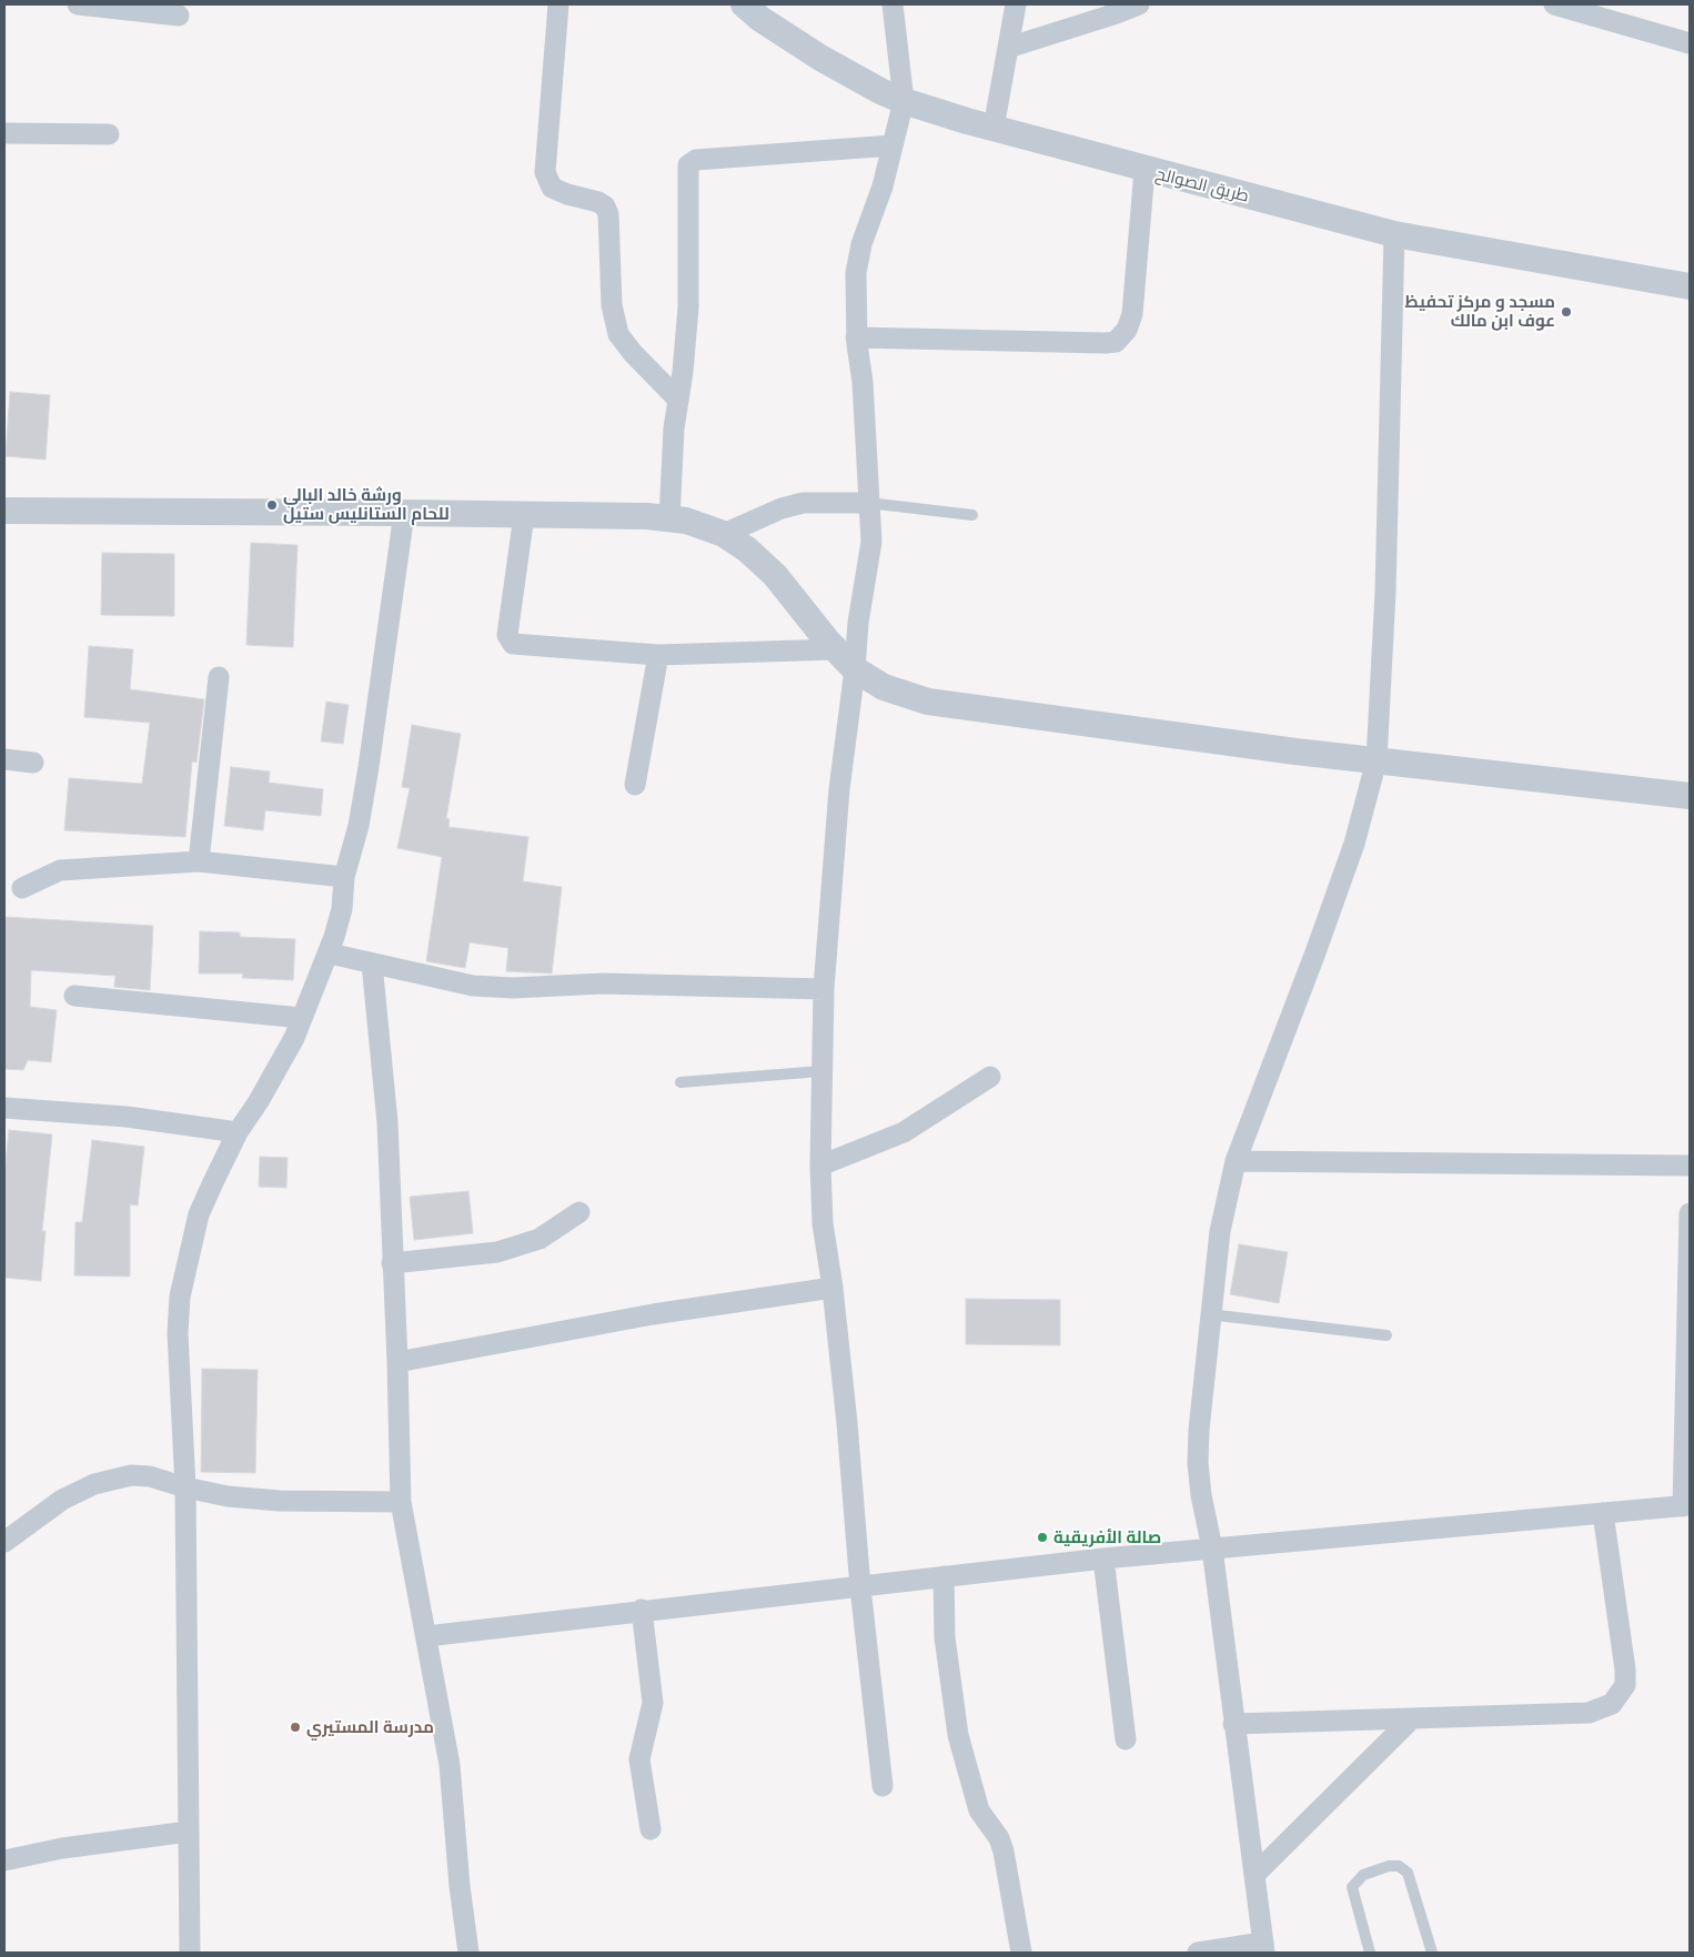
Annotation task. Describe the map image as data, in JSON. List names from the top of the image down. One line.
{"streets":{"street":["طريق الصوالح"]},"places":["مسجد و مركز تحفيظ عوف ابن مالك","ورشة خالد البالي للحام الستانليس ستيل","صالة الأفريقية","مدرسة المستيري"]}
